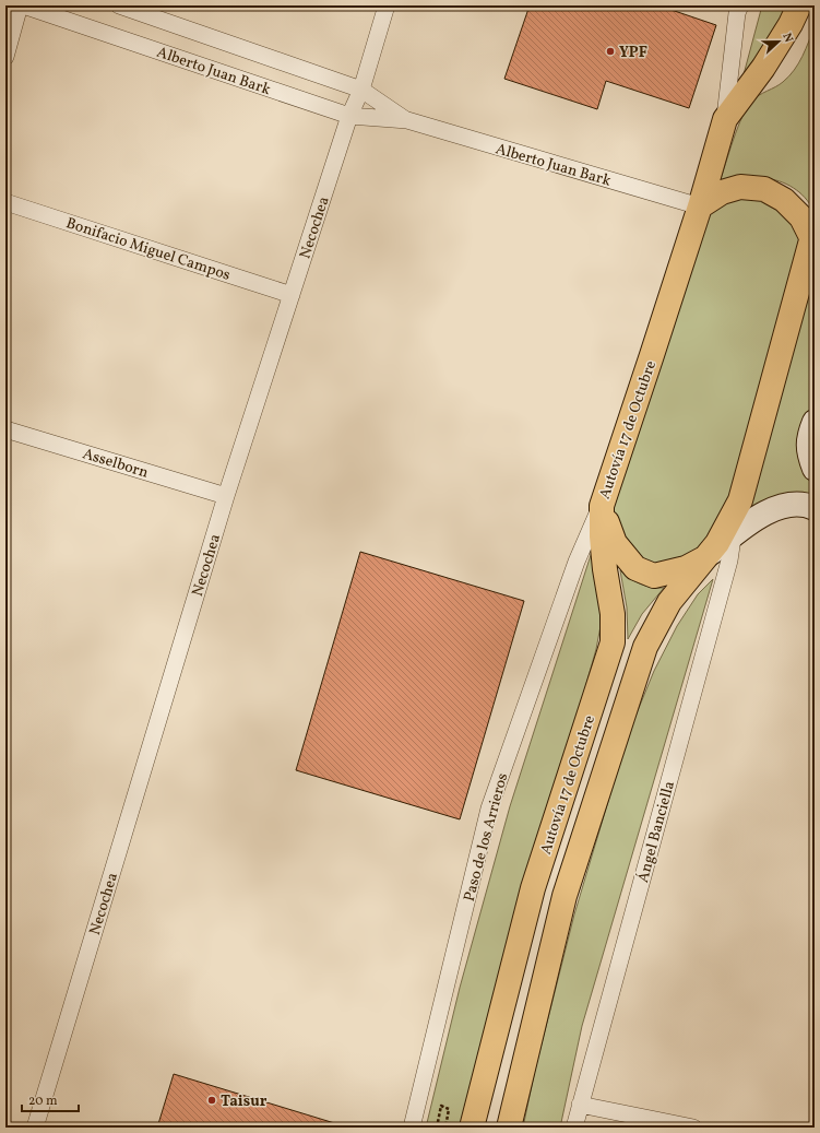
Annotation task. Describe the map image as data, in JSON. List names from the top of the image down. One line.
{"streets":{"highway":["Autovía 17 de Octubre"],"street":["Alberto Juan Bark","Necochea","Bonifacio Miguel Campos","Asselborn","Ángel Banciella","Paso de los Arrieros"]},"crossings":[["Alberto Juan Bark","Necochea"],["Alberto Juan Bark","Autovía 17 de Octubre"],["Necochea","Bonifacio Miguel Campos"],["Necochea","Asselborn"],["Autovía 17 de Octubre","Ángel Banciella"],["Autovía 17 de Octubre","Paso de los Arrieros"]],"places":["YPF","Taisur"],"scale_bar":"20 m","north":"right"}
